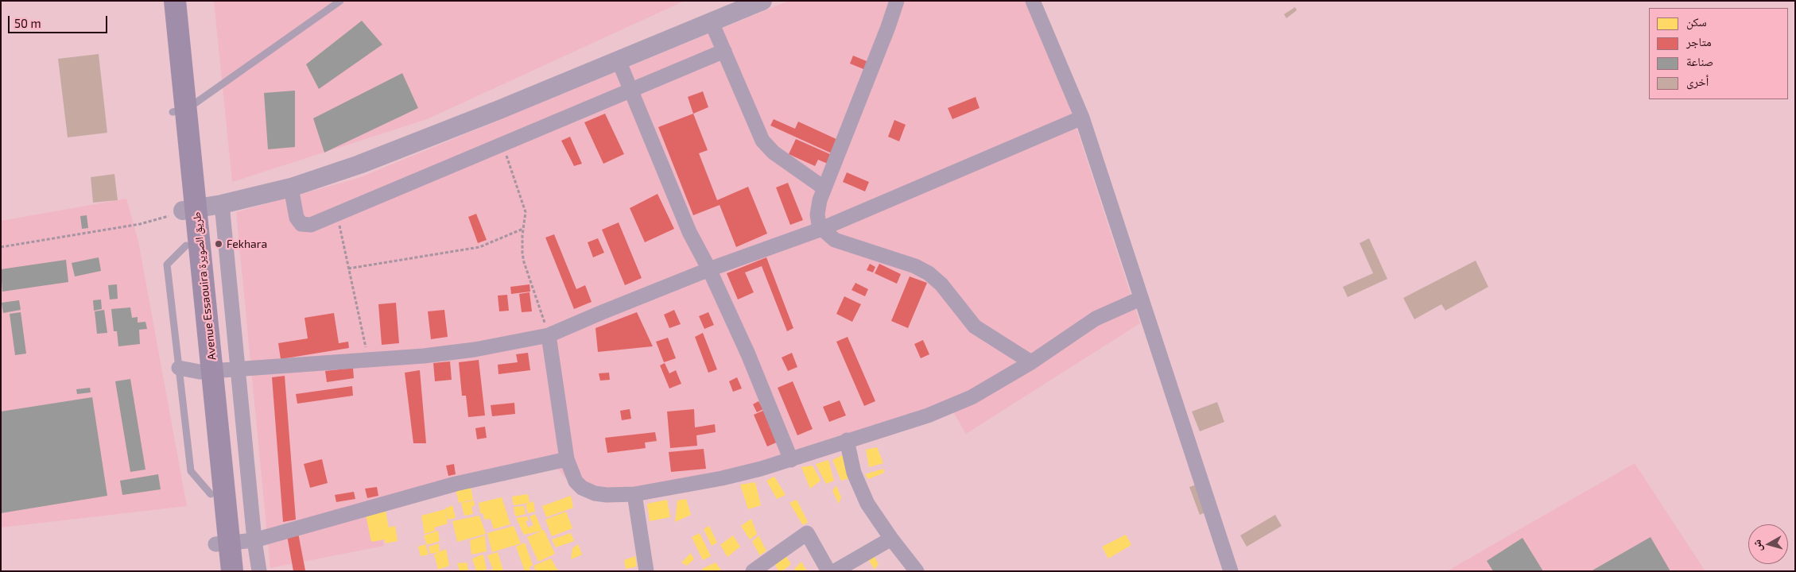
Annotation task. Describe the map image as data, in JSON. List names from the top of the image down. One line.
{"streets":{"main road":["Avenue Essaouira طريق الصويرة"]},"places":["Fekhara"],"legend":["سكن","متاجر","صناعة","أخرى"],"scale_bar":"50 m","north":"left"}
